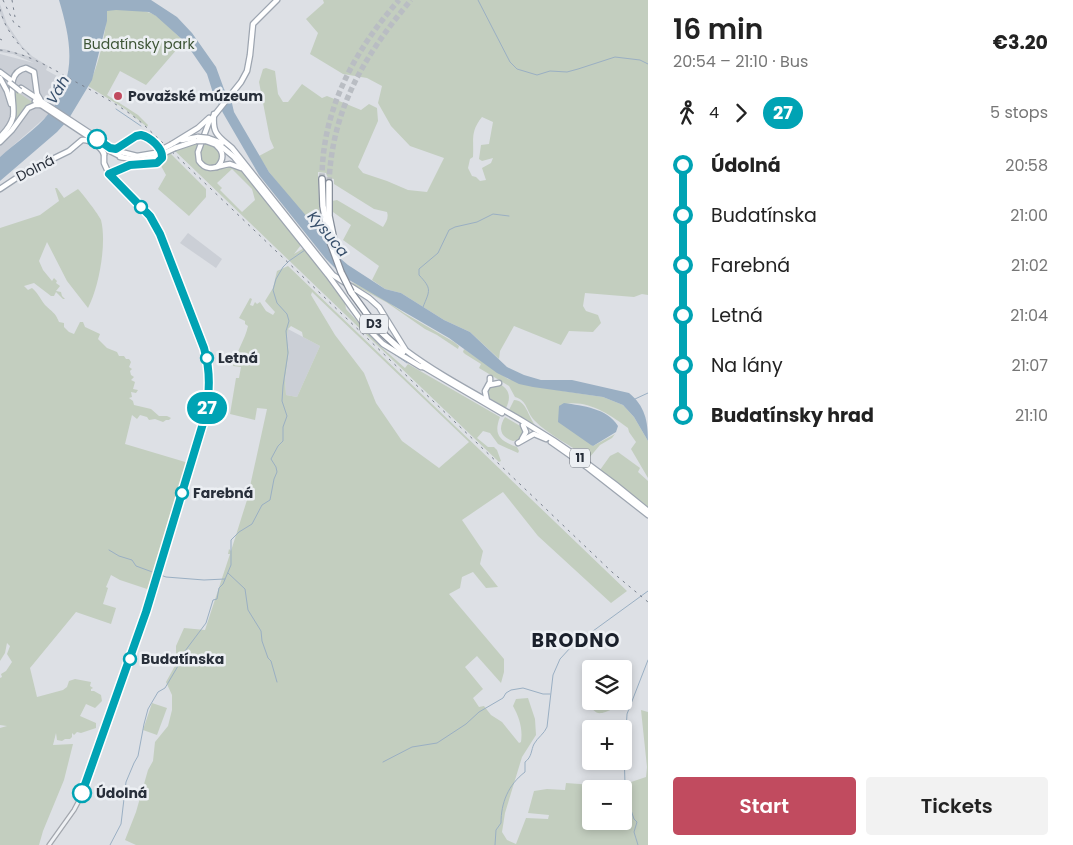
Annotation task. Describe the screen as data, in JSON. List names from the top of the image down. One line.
{"streets":{"highway":["D3"],"main road":["Dolná","11"]},"crossings":[["D3","11"]],"districts":["BRODNO"],"water":["Váh","Kysuca"],"parks":["Budatínsky park"],"places":["Považské múzeum","Letná","Farebná","Budatínska","Údolná"],"lines":["bus line 27"],"page":{"on_map":"27","heading":["16 min","20:54 – 21:10 · Bus","€3.20"],"legs":["4","27","5 stops"],"list":[{"name":"Údolná","value":"20:58"},{"name":"Budatínska","value":"21:00"},{"name":"Farebná","value":"21:02"},{"name":"Letná","value":"21:04"},{"name":"Na lány","value":"21:07"},{"name":"Budatínsky hrad","value":"21:10"}],"map_buttons":["+","−"],"buttons":["Start","Tickets"]}}
